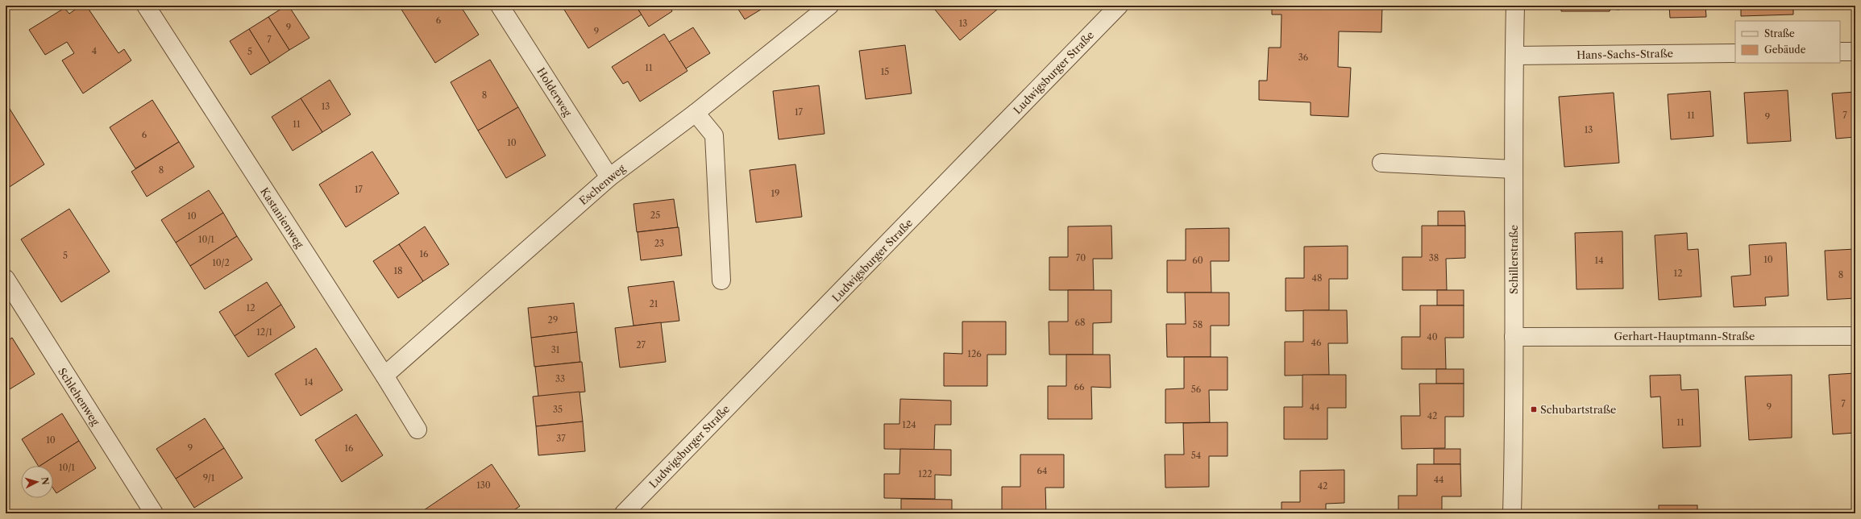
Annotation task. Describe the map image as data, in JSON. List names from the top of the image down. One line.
{"streets":{"street":["Hans-Sachs-Straße","Ludwigsburger Straße","Holderweg","Eschenweg","Kastanienweg","Schillerstraße","Gerhart-Hauptmann-Straße","Schlehenweg"]},"crossings":[["Hans-Sachs-Straße","Schillerstraße"],["Holderweg","Eschenweg"],["Eschenweg","Kastanienweg"],["Schillerstraße","Gerhart-Hauptmann-Straße"]],"places":{"transit":["Schubartstraße"]},"house_numbers":["6","13","9","9","7","4","5","36","11","15","8","13","17","11","7","9","11","13","6","10","8","17","19","25","10","10/1","23","16","5","70","38","10","60","14","10/2","18","12","8","48","21","12","29","68","58","12/1","40","46","27","31","126","33","14","66","56","7","44","9","35","42","11","124","37","10","9","16","54","10/1","64","122","9/1","44","130","42"],"legend":["Straße","Gebäude"],"north":"right"}
